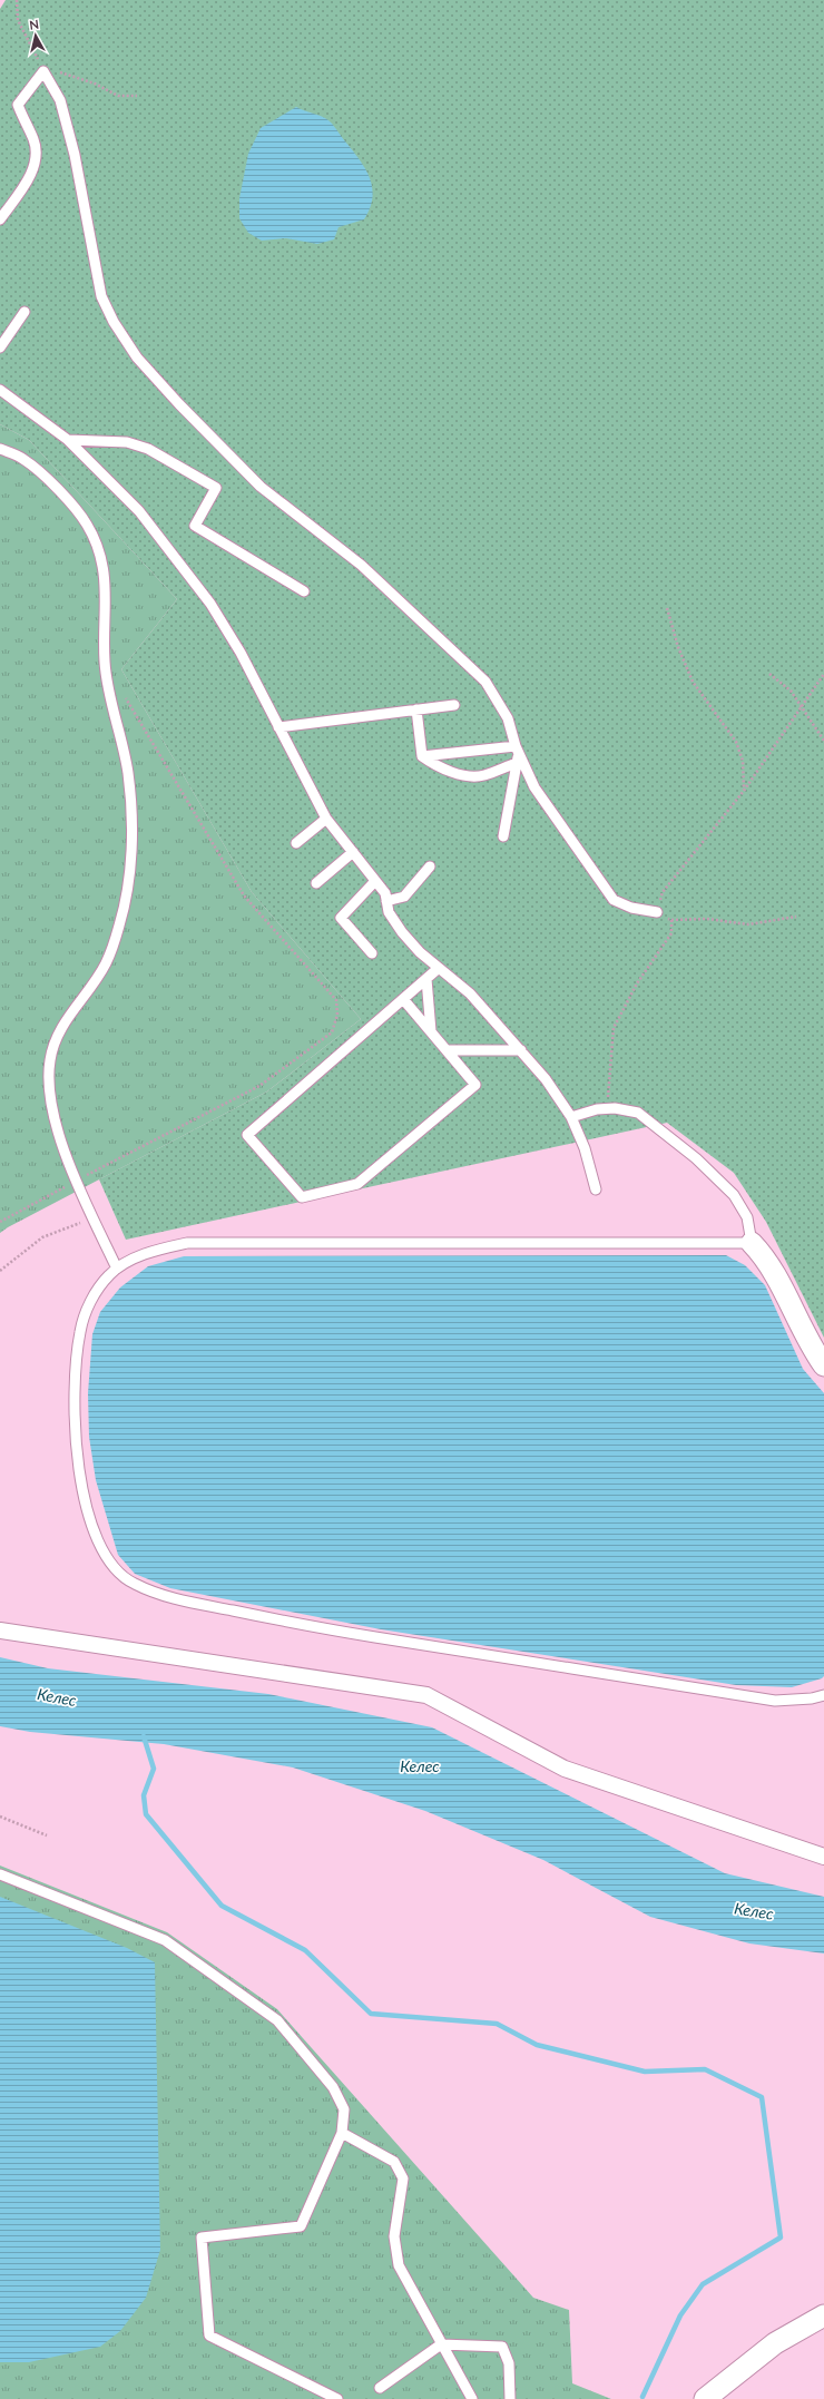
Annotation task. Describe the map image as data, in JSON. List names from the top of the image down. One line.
{"water":["Келес"],"north":"top"}
